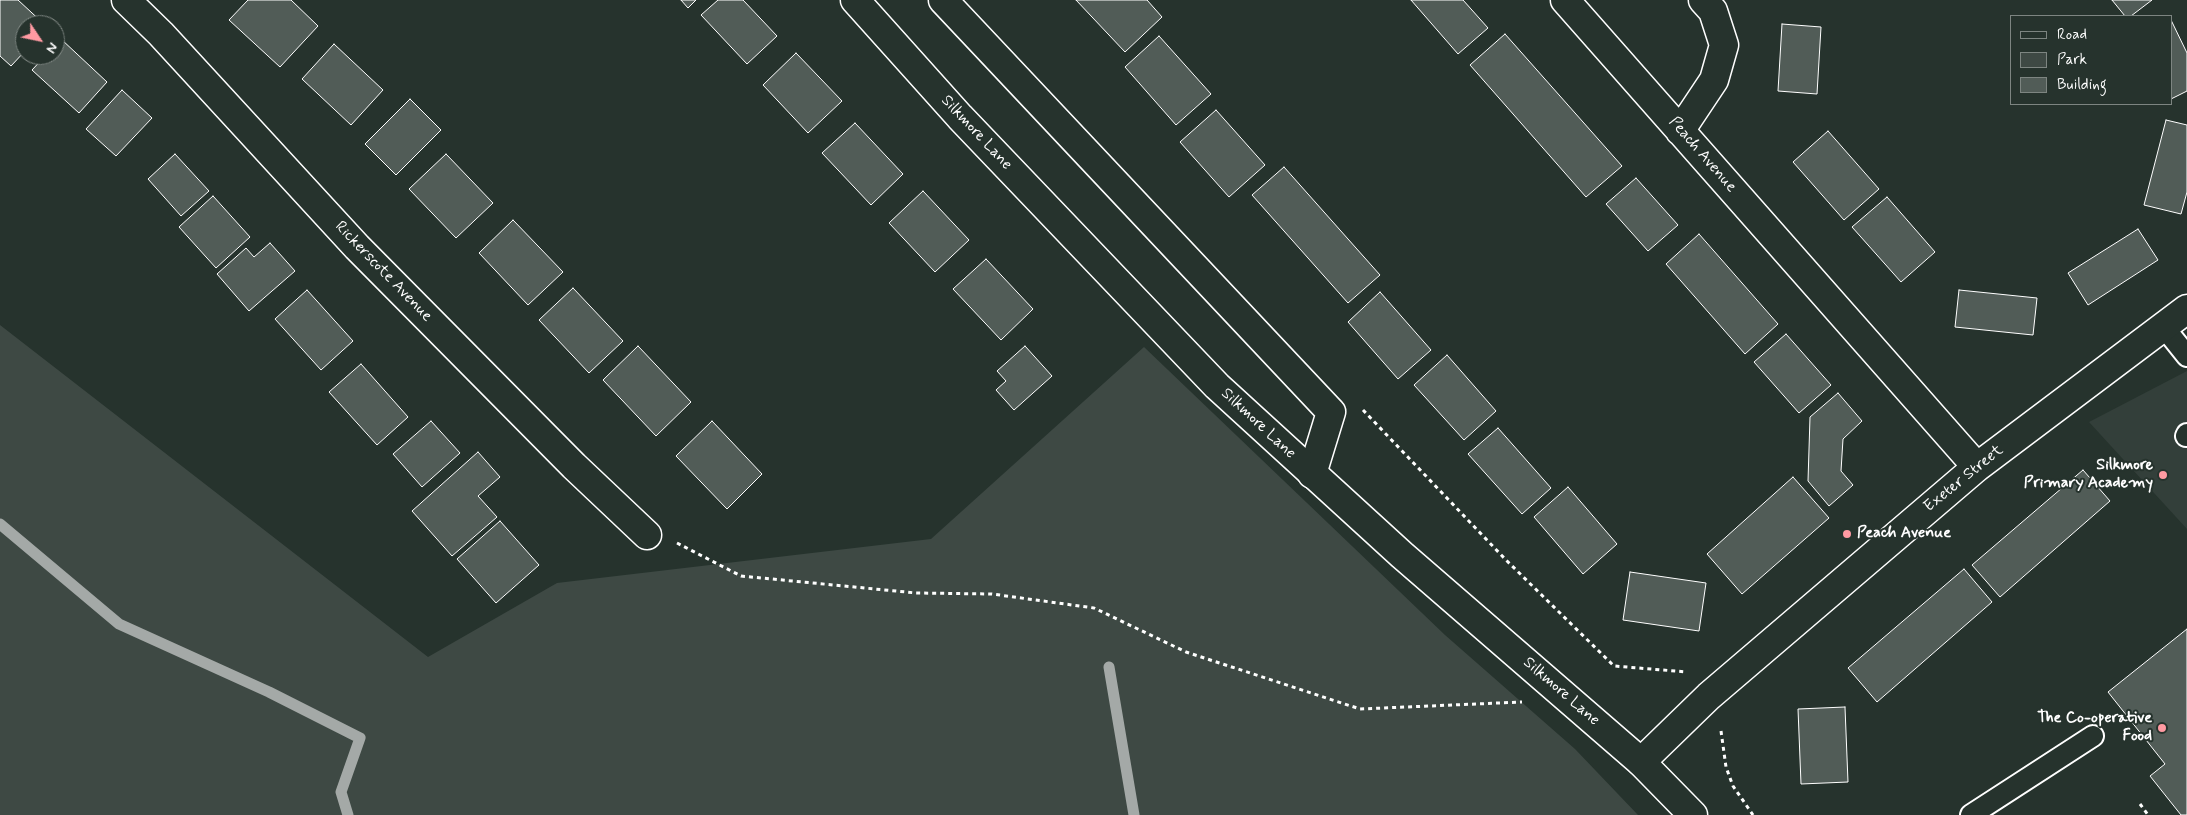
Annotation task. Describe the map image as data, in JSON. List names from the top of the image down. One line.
{"streets":{"street":["Silkmore Lane","Peach Avenue","Rickerscote Avenue","Exeter Street"]},"crossings":[["Silkmore Lane","Exeter Street"],["Peach Avenue","Exeter Street"]],"places":["Silkmore Primary Academy","Peach Avenue","The Co-operative Food"],"legend":["Road","Park","Building"],"north":"bottom right"}
